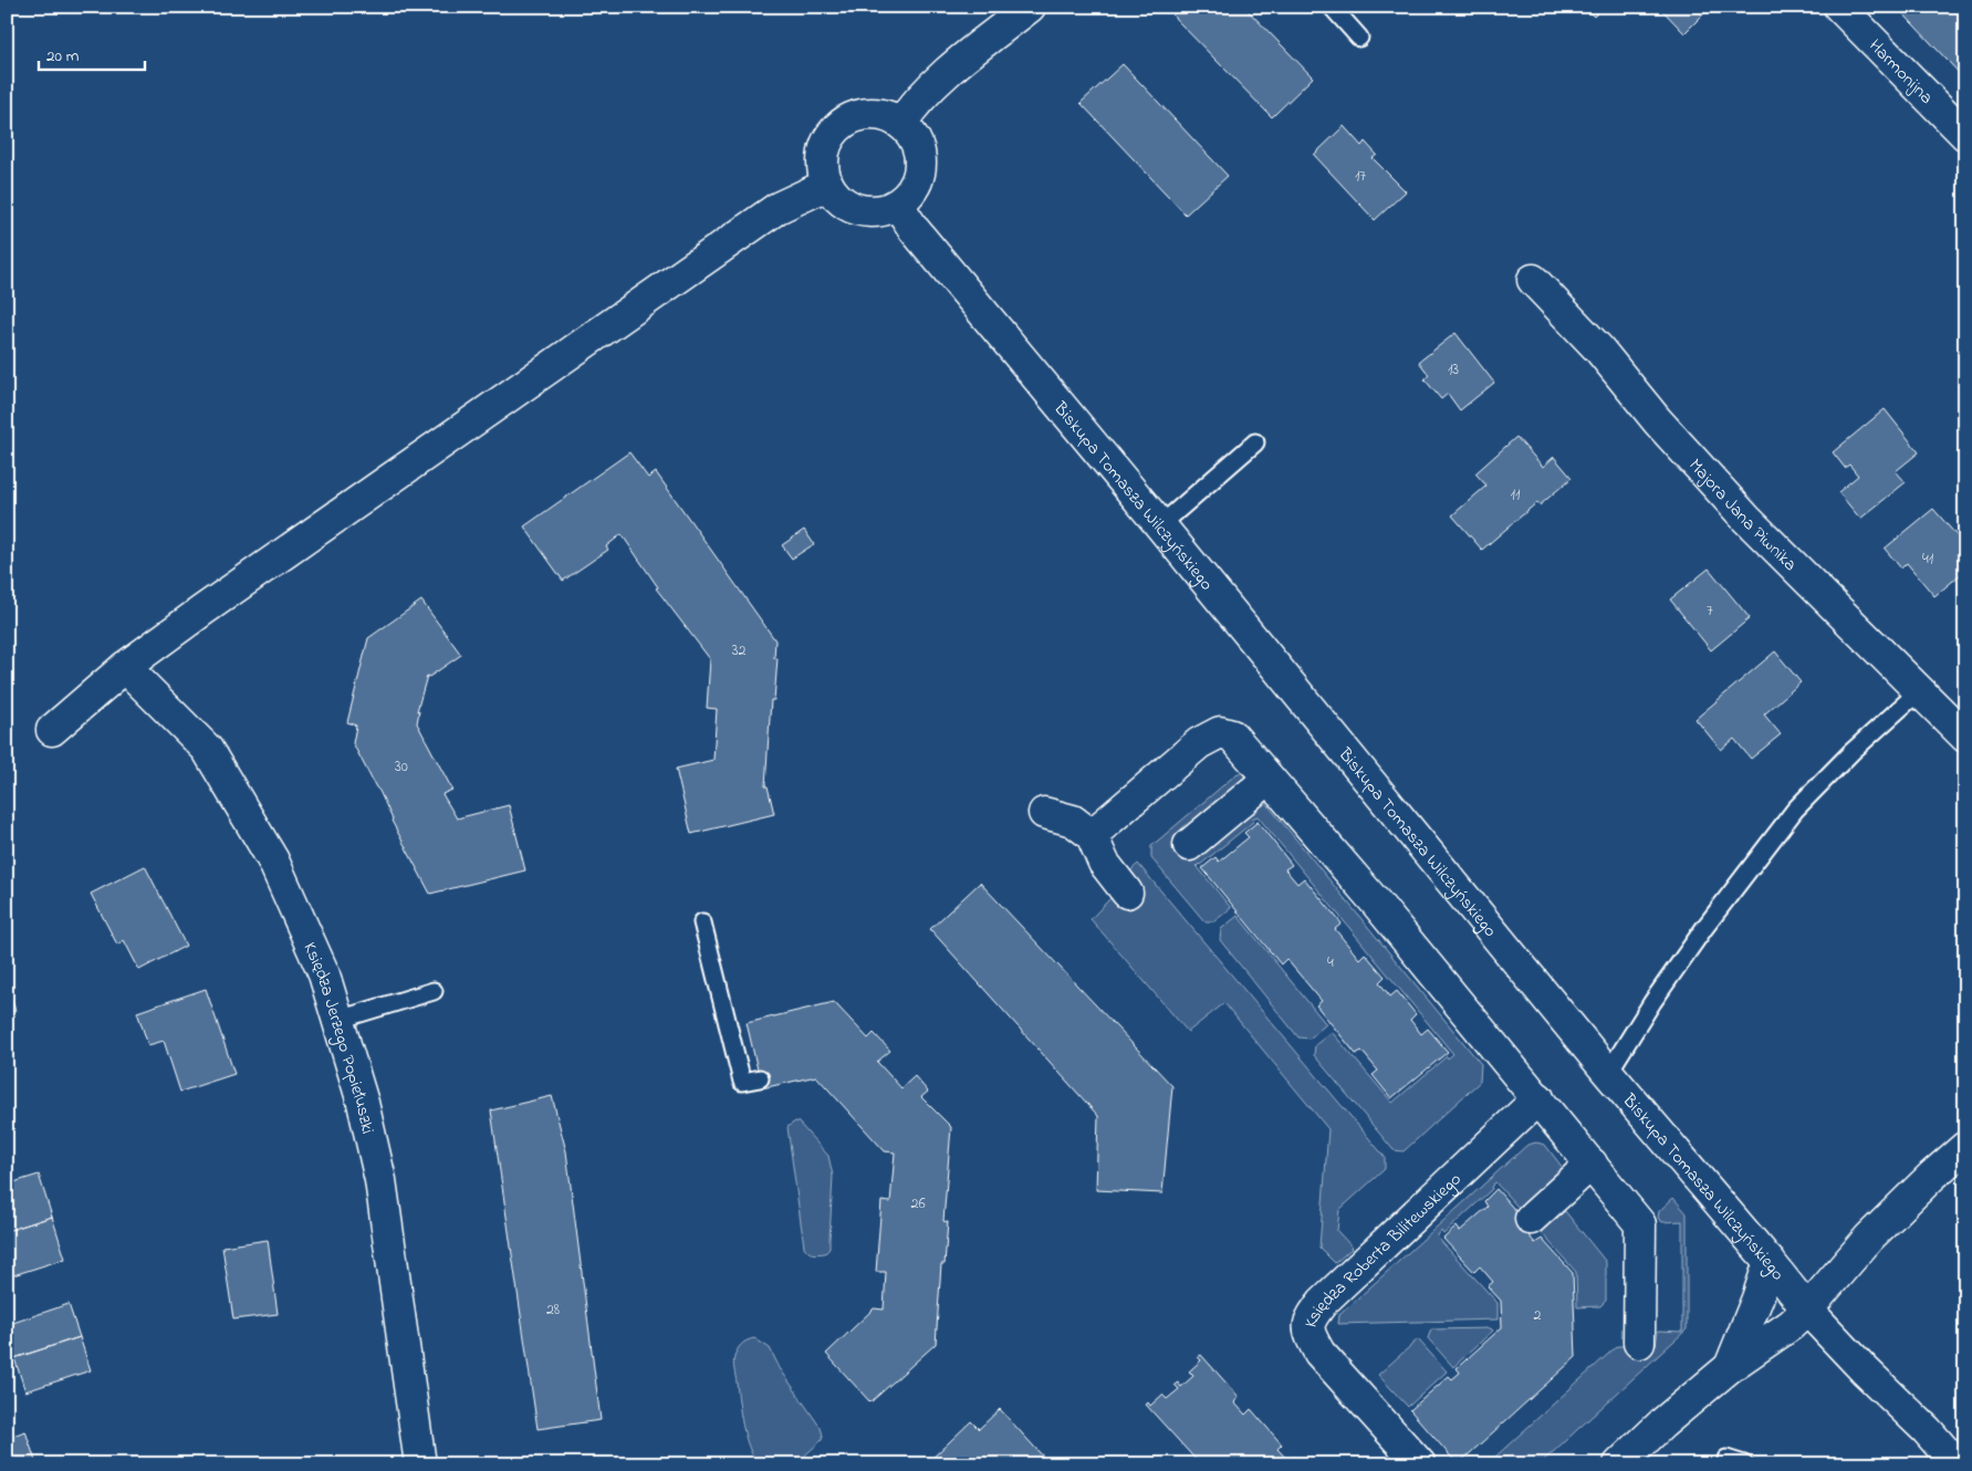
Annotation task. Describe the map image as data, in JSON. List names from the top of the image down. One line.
{"streets":{"street":["Harmonijna","Biskupa Tomasza Wilczyńskiego","Majora Jana Piwnika","Księdza Jerzego Popiełuszki","Księdza Roberta Bilitewskiego"]},"house_numbers":["17","13","11","41","7","32","30","4","26","28","2"],"scale_bar":"20 m"}
